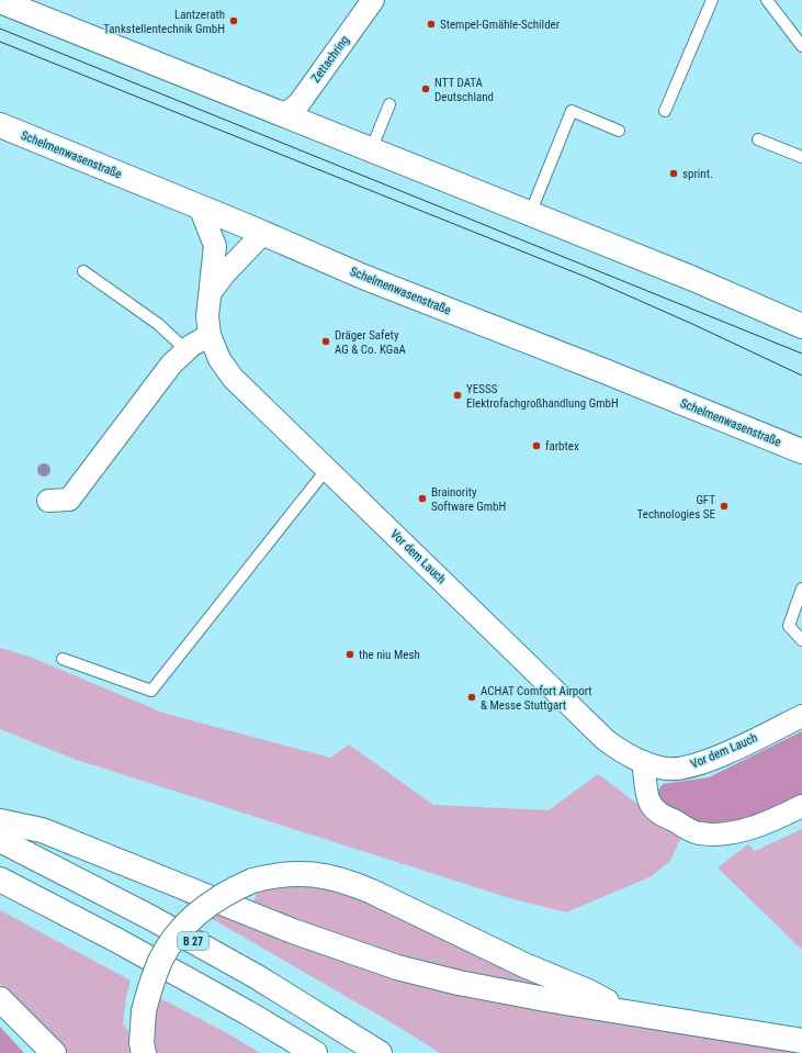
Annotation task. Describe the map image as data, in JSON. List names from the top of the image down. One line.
{"streets":{"main road":["Schelmenwasenstraße","B 27"],"street":["Zettachring","Vor dem Lauch"]},"crossings":[["Schelmenwasenstraße","Vor dem Lauch"]],"places":["Lantzerath Tankstellentechnik GmbH","Stempel-Gmähle-Schilder","NTT DATA Deutschland","sprint.","Dräger Safety AG & Co. KGaA","YESSS Elektrofachgroßhandlung GmbH","farbtex","Brainority Software GmbH","GFT Technologies SE","the niu Mesh","ACHAT Comfort Airport & Messe Stuttgart"]}
